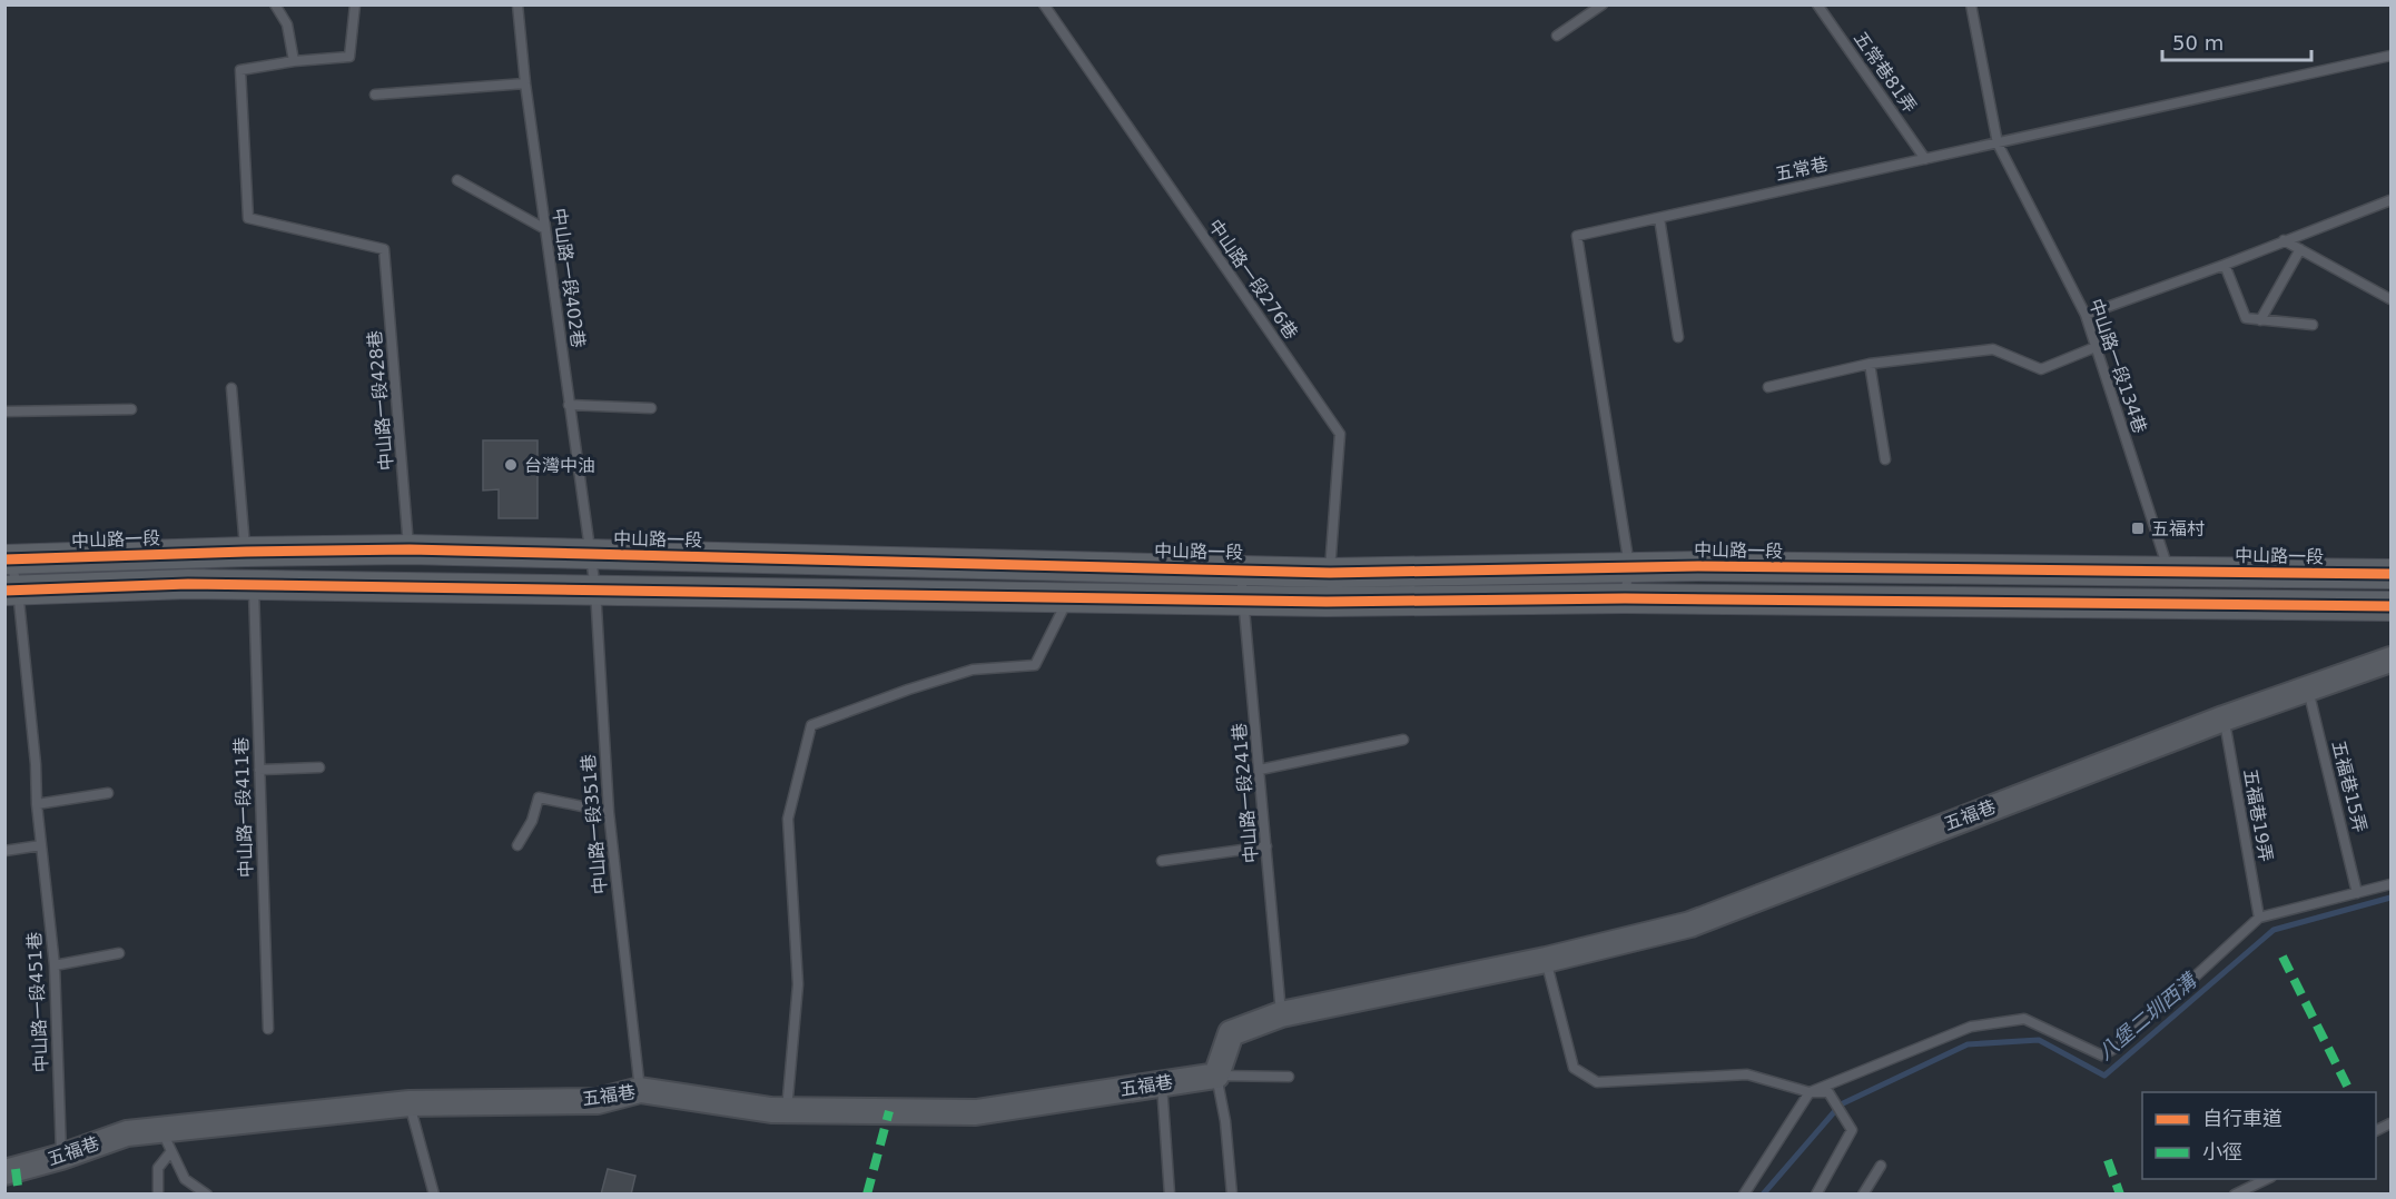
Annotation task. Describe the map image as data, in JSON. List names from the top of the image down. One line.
{"streets":{"main road":["中山路一段"],"street":["五福巷"],"lane":["五常巷81弄","五常巷","中山路一段402巷","中山路一段276巷","中山路一段134巷","中山路一段428巷","五福巷15弄","中山路一段241巷","中山路一段411巷","五福巷19弄","中山路一段351巷","中山路一段451巷"]},"crossings":[["五常巷81弄","五常巷"],["五常巷","中山路一段134巷"],["五常巷","中山路一段"],["中山路一段402巷","中山路一段"],["中山路一段402巷","中山路一段351巷"],["中山路一段276巷","中山路一段"],["中山路一段134巷","中山路一段"],["中山路一段428巷","中山路一段"],["中山路一段","中山路一段241巷"],["中山路一段","中山路一段411巷"],["中山路一段","中山路一段351巷"],["中山路一段","中山路一段451巷"],["五福巷15弄","五福巷"],["中山路一段241巷","五福巷"],["五福巷","五福巷19弄"],["五福巷","中山路一段351巷"],["五福巷","中山路一段451巷"]],"water":["八堡二圳西溝"],"places":{"other":["台灣中油"],"transit":["五福村"]},"legend":["自行車道","小徑"],"scale_bar":"50 m"}
